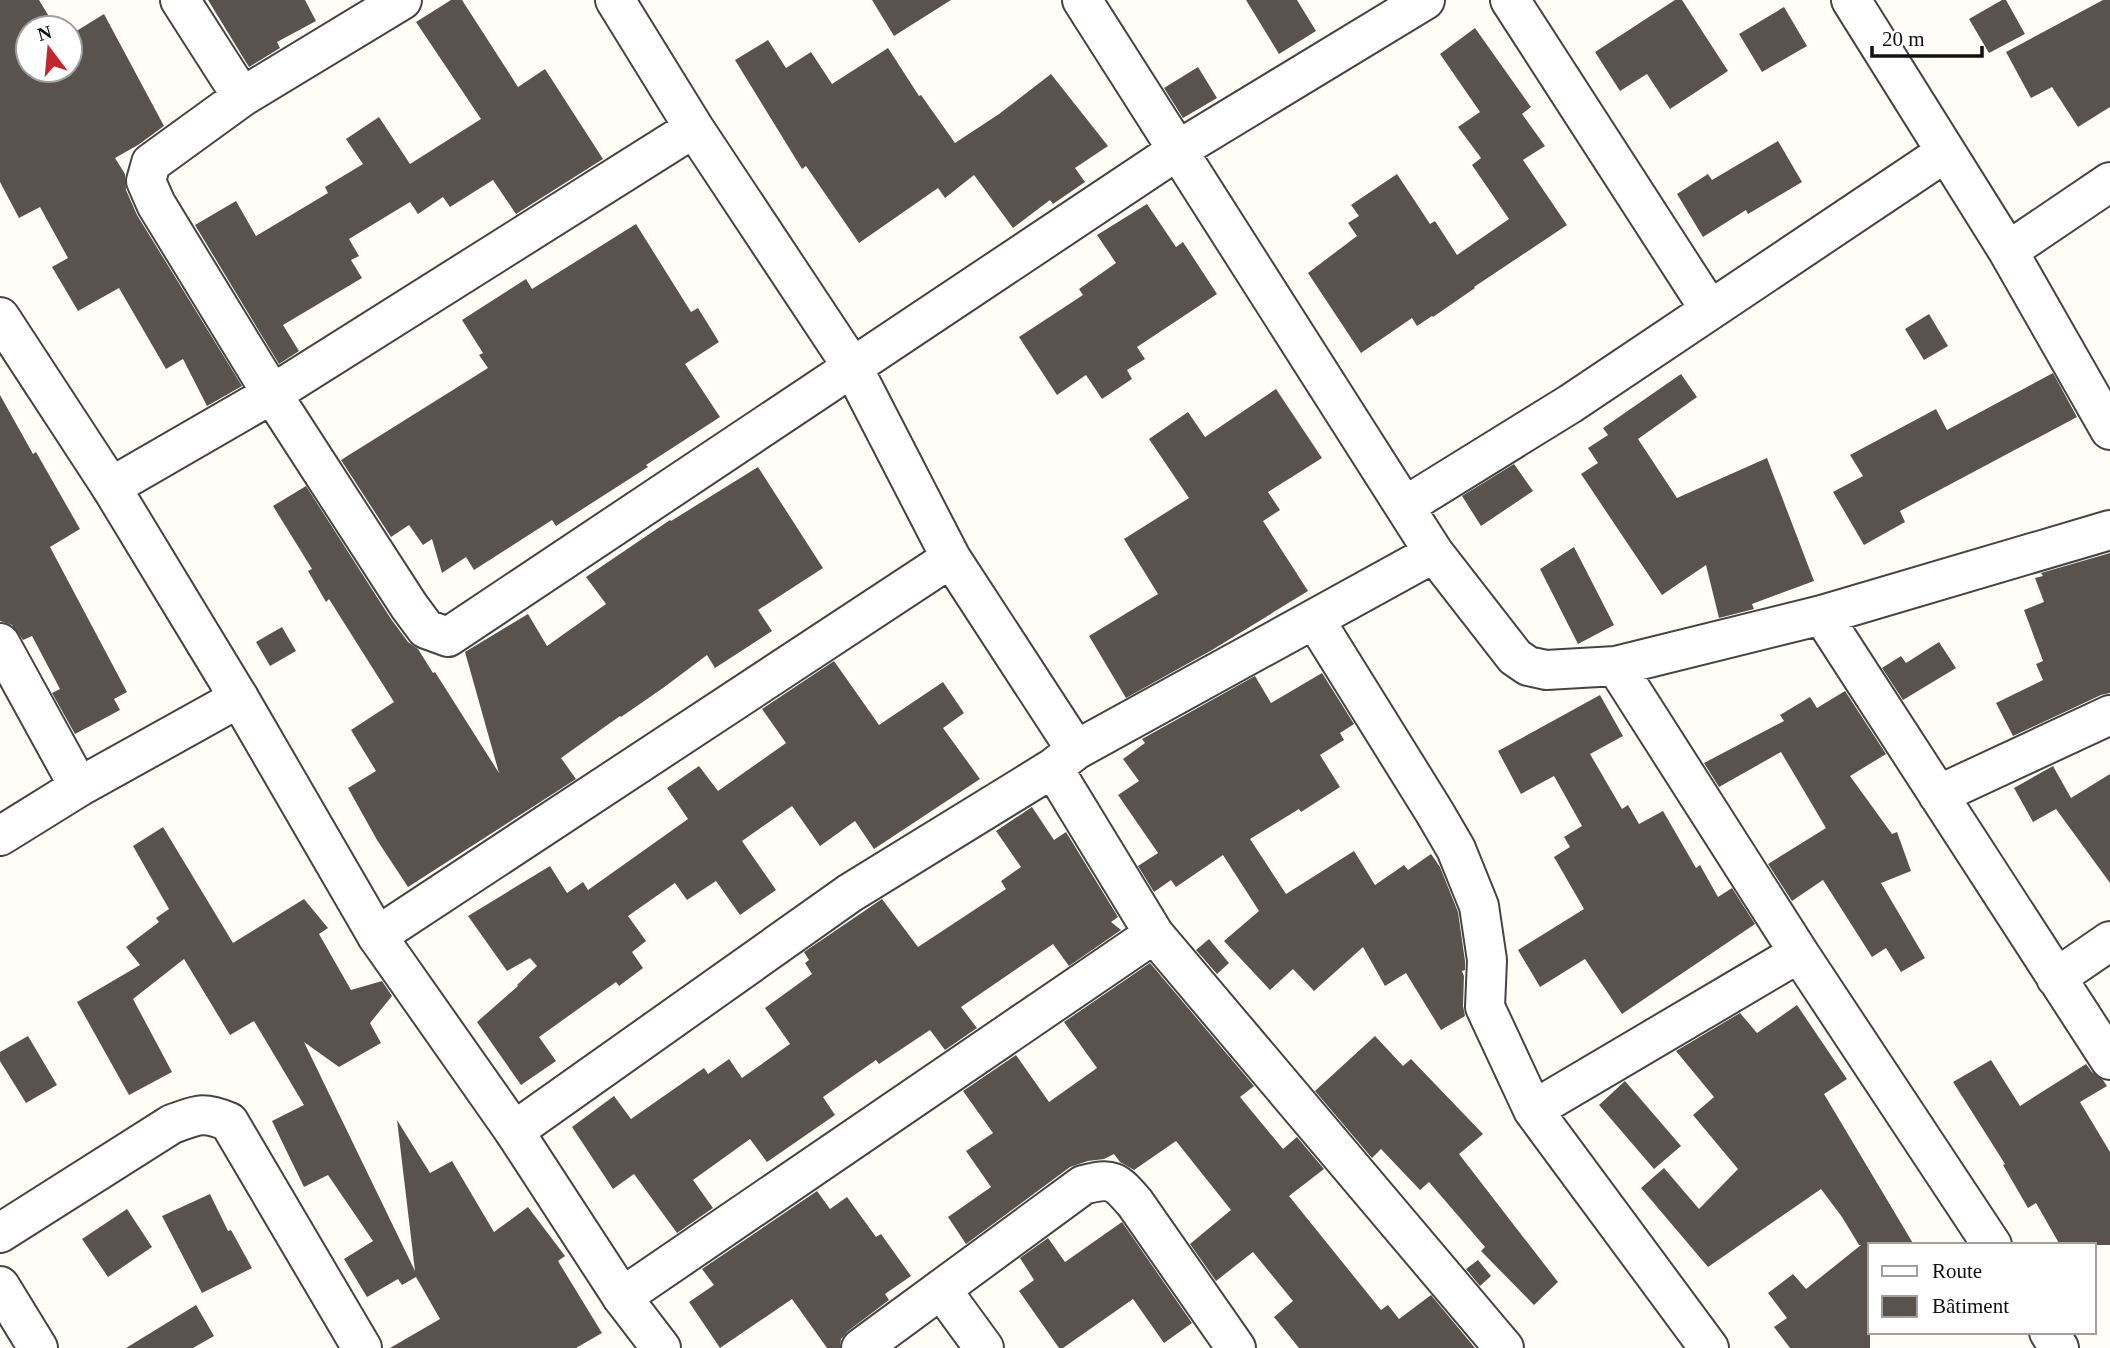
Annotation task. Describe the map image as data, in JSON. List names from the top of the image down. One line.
{"legend":["Route","Bâtiment"],"scale_bar":"20 m","north":"top"}
